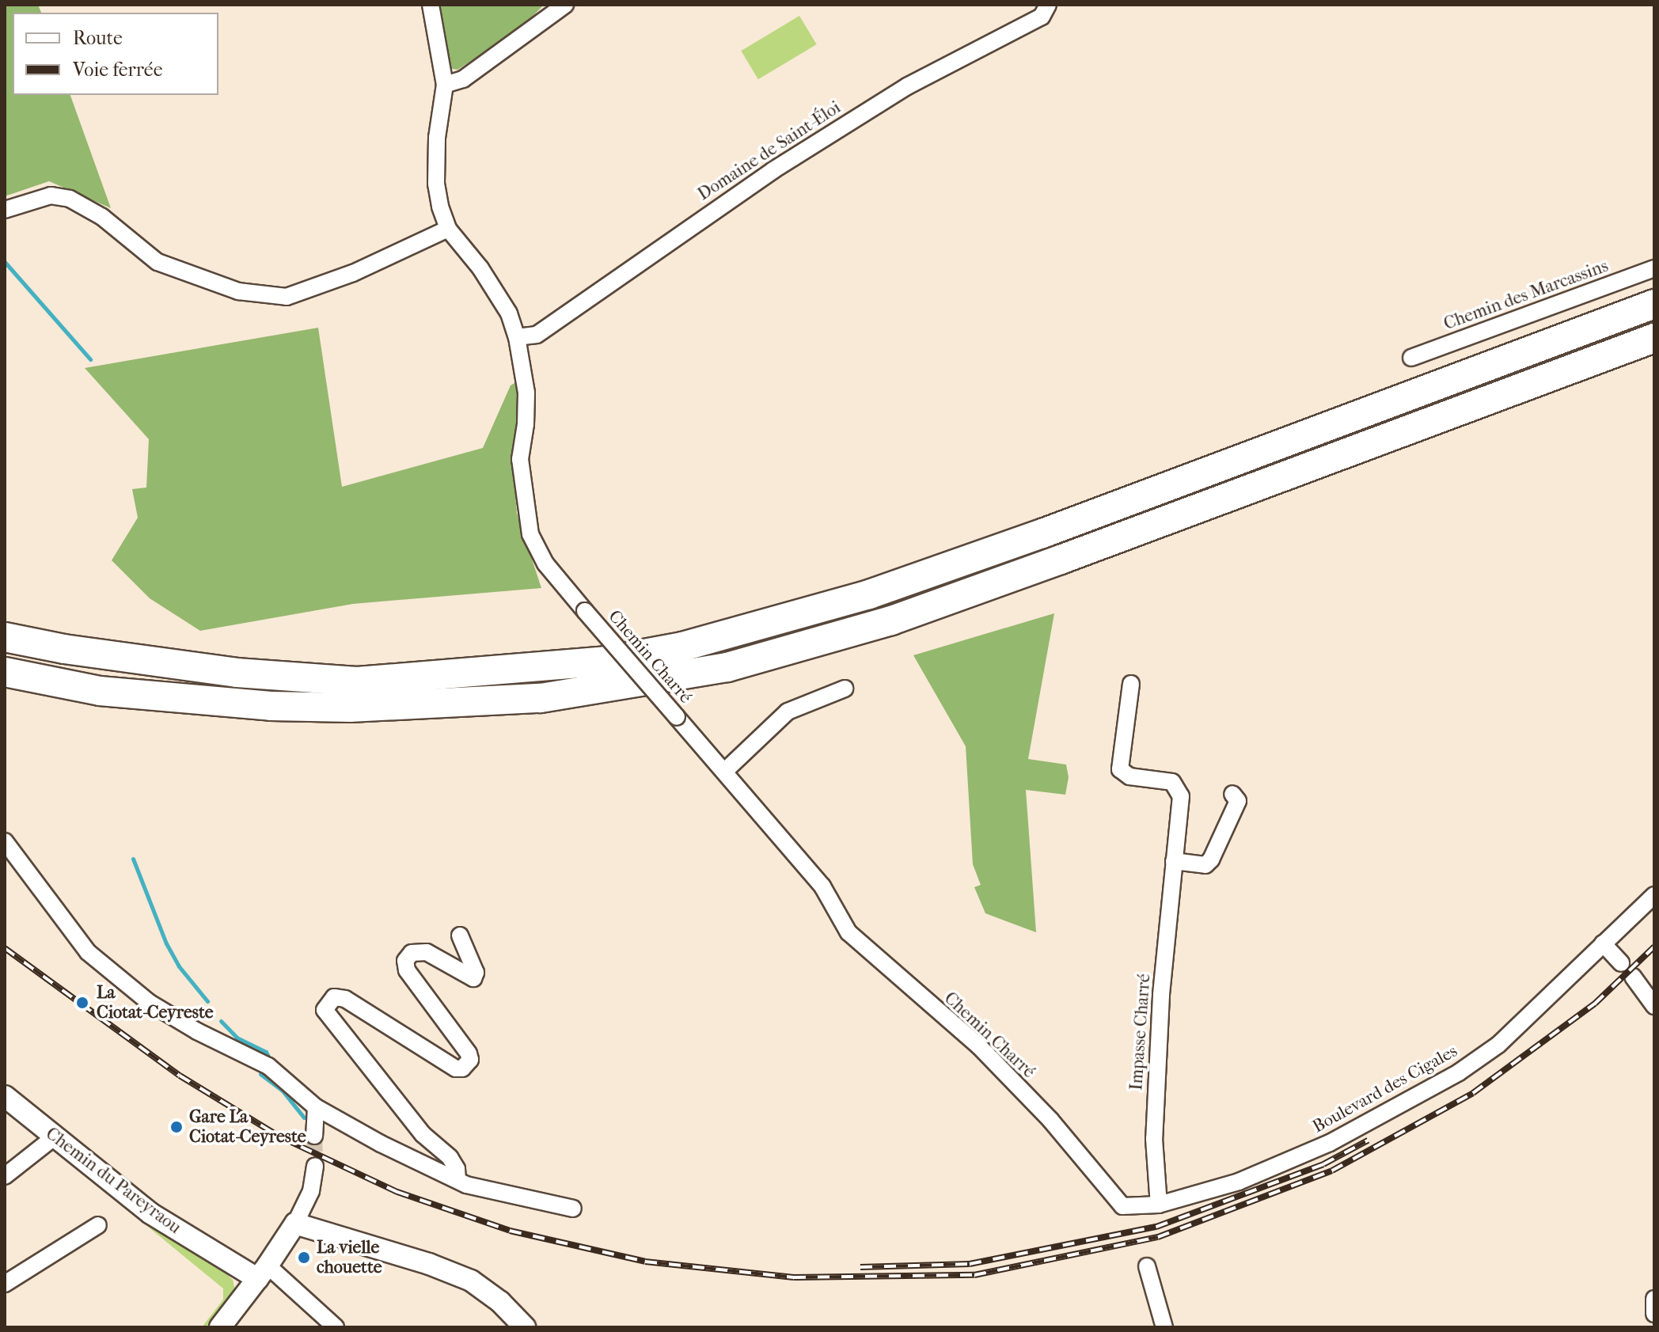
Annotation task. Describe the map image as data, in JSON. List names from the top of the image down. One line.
{"streets":{"street":["Domaine de Saint-Éloi","Chemin des Marcassins","Chemin Charré","Impasse Charré","Boulevard des Cigales","Chemin du Pareyraou"]},"crossings":[["Domaine de Saint-Éloi","Chemin Charré"],["Chemin Charré","Boulevard des Cigales"],["Impasse Charré","Boulevard des Cigales"]],"places":["La Ciotat-Ceyreste","Gare La Ciotat-Ceyreste","La vielle chouette"],"legend":["Route","Voie ferrée"]}
